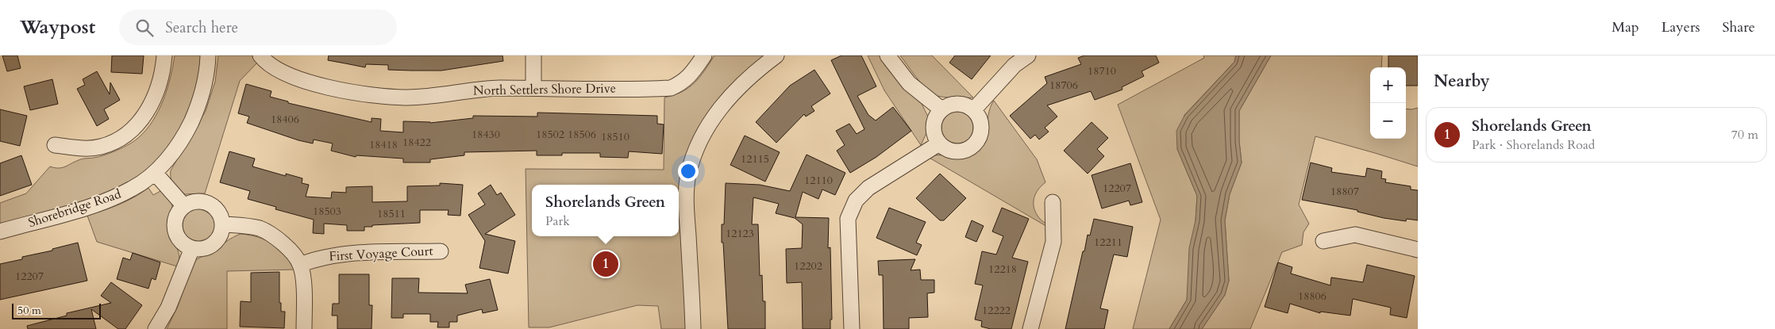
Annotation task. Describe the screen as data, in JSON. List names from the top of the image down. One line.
{"streets":{"street":["North Settlers Shore Drive","Shorebridge Road","First Voyage Court"]},"house_numbers":["18710","18706","18406","18430","18502","18506","18510","18422","18418","12115","12110","12207","18807","18503","18511","12123","12211","12202","12218","12207","18806","12222"],"scale_bar":"50 m","page":{"header":"Waypost","search":"Search here","nav":["Map","Layers","Share"],"heading":"Nearby","map_buttons":["+","−"],"list":[{"mark":"1","name":"Shorelands Green","note":"Park · Shorelands Road","value":"70 m"}],"popup":["Shorelands Green","Park"],"pins":"1","scale":"50 m"}}
